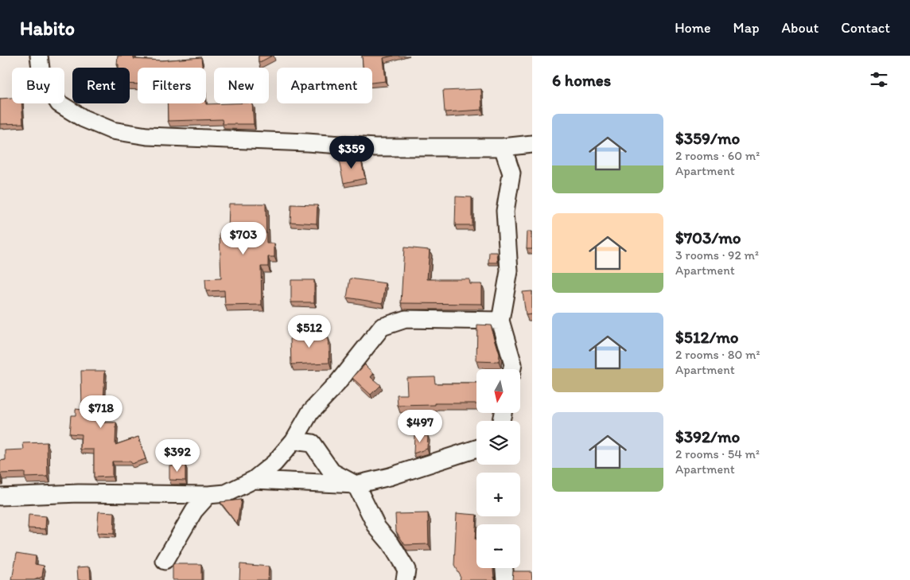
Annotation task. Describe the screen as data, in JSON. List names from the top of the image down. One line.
{"north":"bottom","page":{"header":"Habito","nav":["Home","Map","About","Contact"],"heading":"6 homes","chip":["Buy","Rent","Filters","New","Apartment"],"list":[{"name":"$359/mo","note":"2 rooms · 60 m² · Apartment"},{"name":"$703/mo","note":"3 rooms · 92 m² · Apartment"},{"name":"$512/mo","note":"2 rooms · 80 m² · Apartment"},{"name":"$392/mo","note":"2 rooms · 54 m² · Apartment"}],"price":["$359","$703","$512","$718","$497","$392"],"map_buttons":["+","−"]}}
